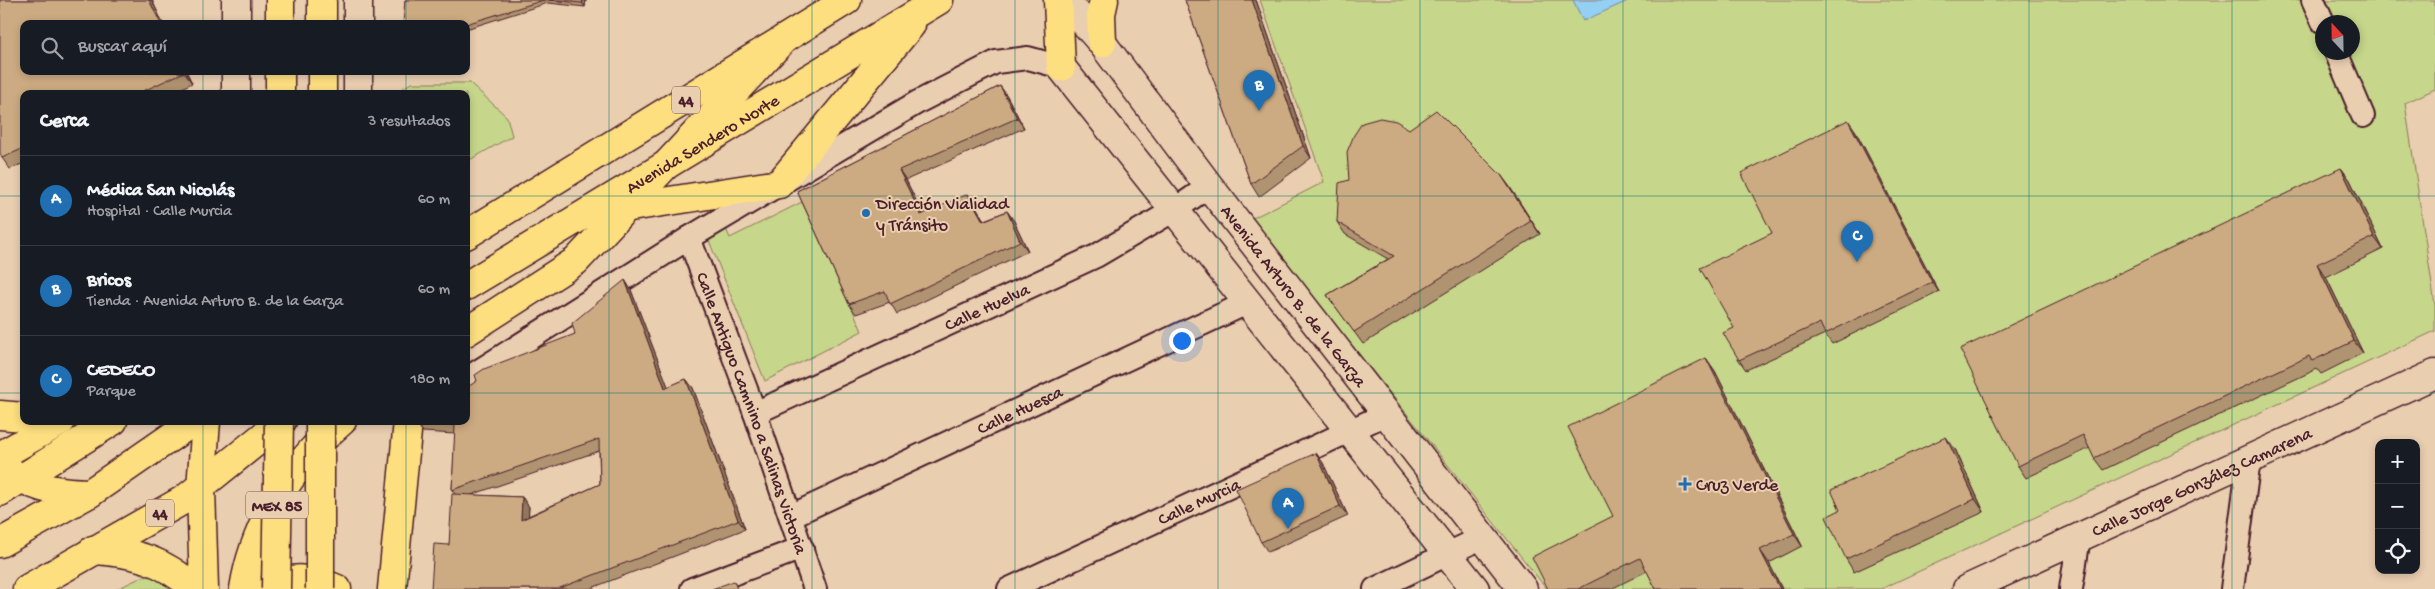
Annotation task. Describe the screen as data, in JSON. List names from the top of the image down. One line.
{"streets":{"main road":["44","Avenida Sendero Norte","MEX 85"],"street":["Avenida Arturo B. de la Garza","Calle Huelva","Calle Huesca","Calle Antiguo Camnino a Salinas Victoria","Calle Jorge González Camarena","Calle Murcia"]},"crossings":[["Avenida Arturo B. de la Garza","Calle Huelva"],["Avenida Arturo B. de la Garza","Calle Murcia"],["Calle Huelva","Calle Antiguo Camnino a Salinas Victoria"],["Calle Huesca","Calle Antiguo Camnino a Salinas Victoria"]],"places":{"other":["Dirección Vialidad y Tránsito"],"health":["Cruz Verde"]},"north":"top","page":{"search":"Buscar aquí","pins":["B","C","A"],"heading":["Cerca","3 resultados"],"list":[{"mark":"A","name":"Médica San Nicolás","note":"Hospital · Calle Murcia","value":"60 m"},{"mark":"B","name":"Bricos","note":"Tienda · Avenida Arturo B. de la Garza","value":"60 m"},{"mark":"C","name":"CEDECO","note":"Parque","value":"180 m"}],"map_buttons":["+","−"]}}
